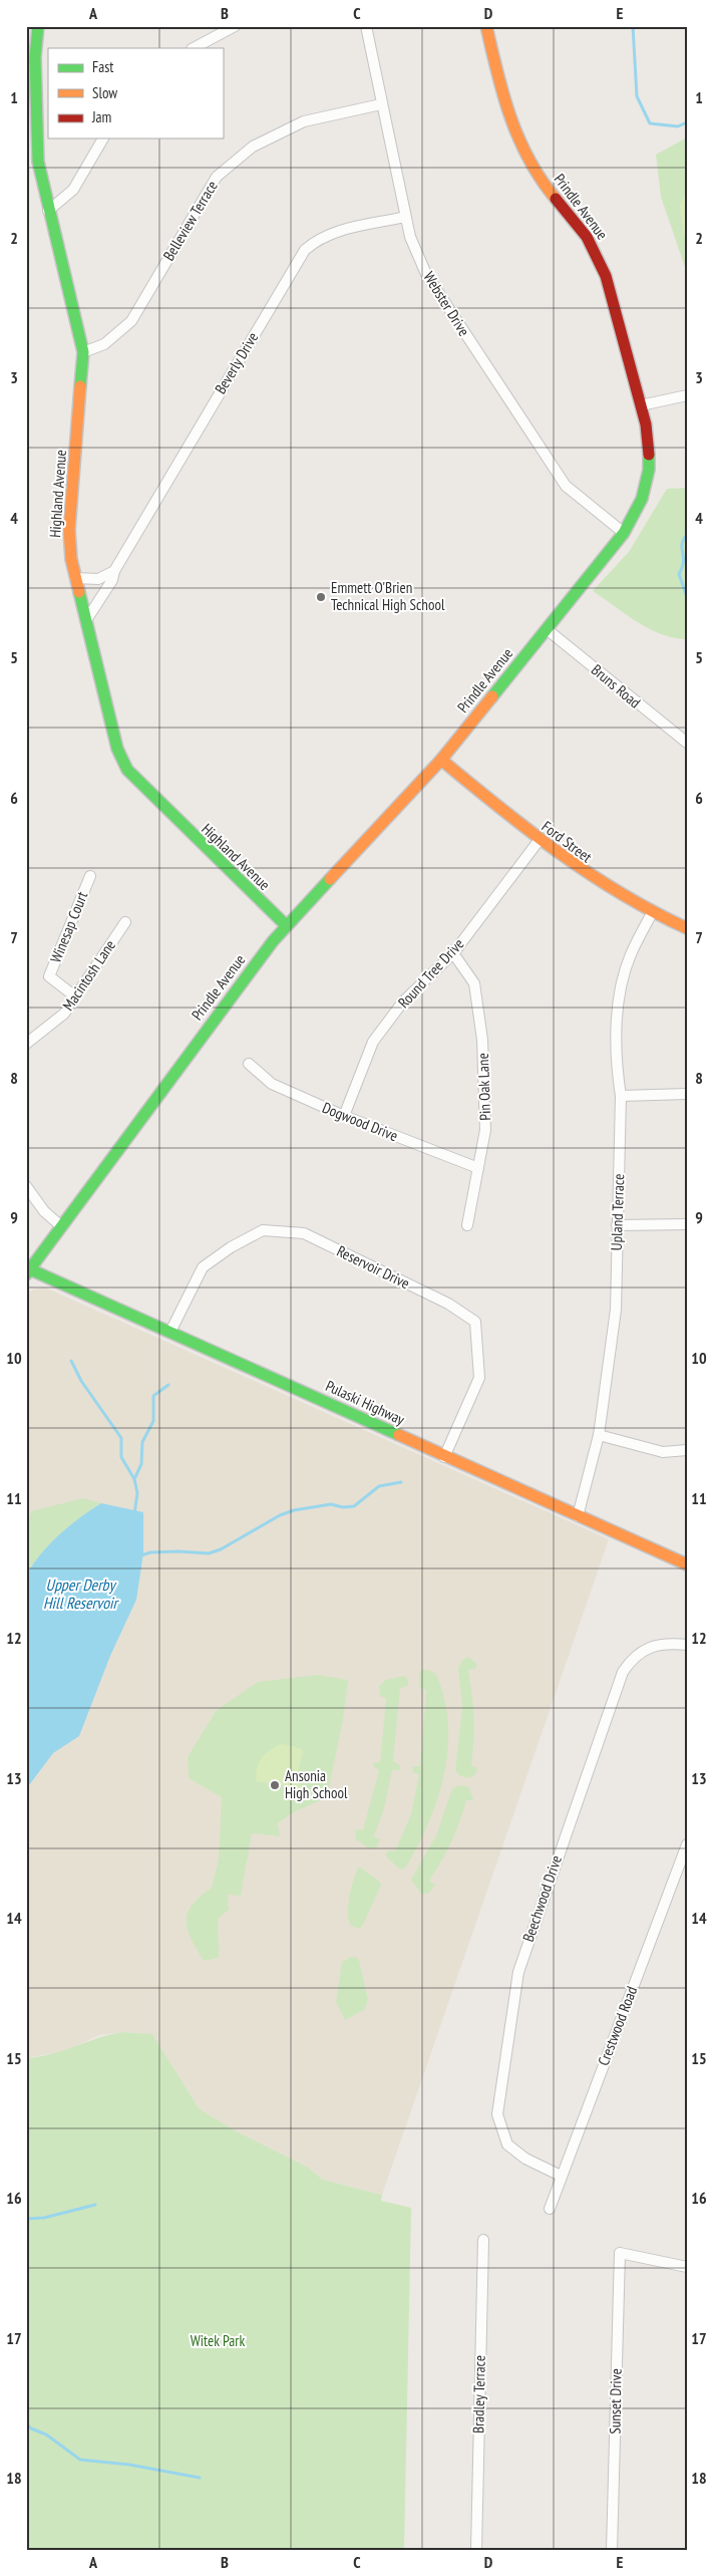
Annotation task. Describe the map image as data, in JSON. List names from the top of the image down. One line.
{"streets":{"main road":["Prindle Avenue","Highland Avenue","Ford Street","Pulaski Highway"],"street":["Belleview Terrace","Webster Drive","Beverly Drive","Bruns Road","Winesap Court","Round Tree Drive","Macintosh Lane","Pin Oak Lane","Dogwood Drive","Upland Terrace","Reservoir Drive","Beechwood Drive","Crestwood Road","Bradley Terrace","Sunset Drive"]},"crossings":[["Prindle Avenue","Webster Drive"],["Prindle Avenue","Highland Avenue"],["Prindle Avenue","Bruns Road"],["Prindle Avenue","Ford Street"],["Prindle Avenue","Pulaski Highway"],["Belleview Terrace","Webster Drive"],["Belleview Terrace","Highland Avenue"],["Webster Drive","Beverly Drive"],["Beverly Drive","Highland Avenue"],["Ford Street","Round Tree Drive"],["Ford Street","Upland Terrace"],["Winesap Court","Macintosh Lane"],["Round Tree Drive","Pin Oak Lane"],["Round Tree Drive","Dogwood Drive"],["Pin Oak Lane","Dogwood Drive"],["Upland Terrace","Pulaski Highway"],["Reservoir Drive","Pulaski Highway"],["Beechwood Drive","Crestwood Road"]],"water":["Upper Derby Hill Reservoir"],"parks":["Witek Park"],"places":["Emmett O'Brien Technical High School","Ansonia High School"],"legend":["Fast","Slow","Jam"],"grid":{"columns":["A","B","C","D","E"],"rows":["1","2","3","4","5","6","7","8","9","10","11","12","13","14","15","16","17","18"]}}
